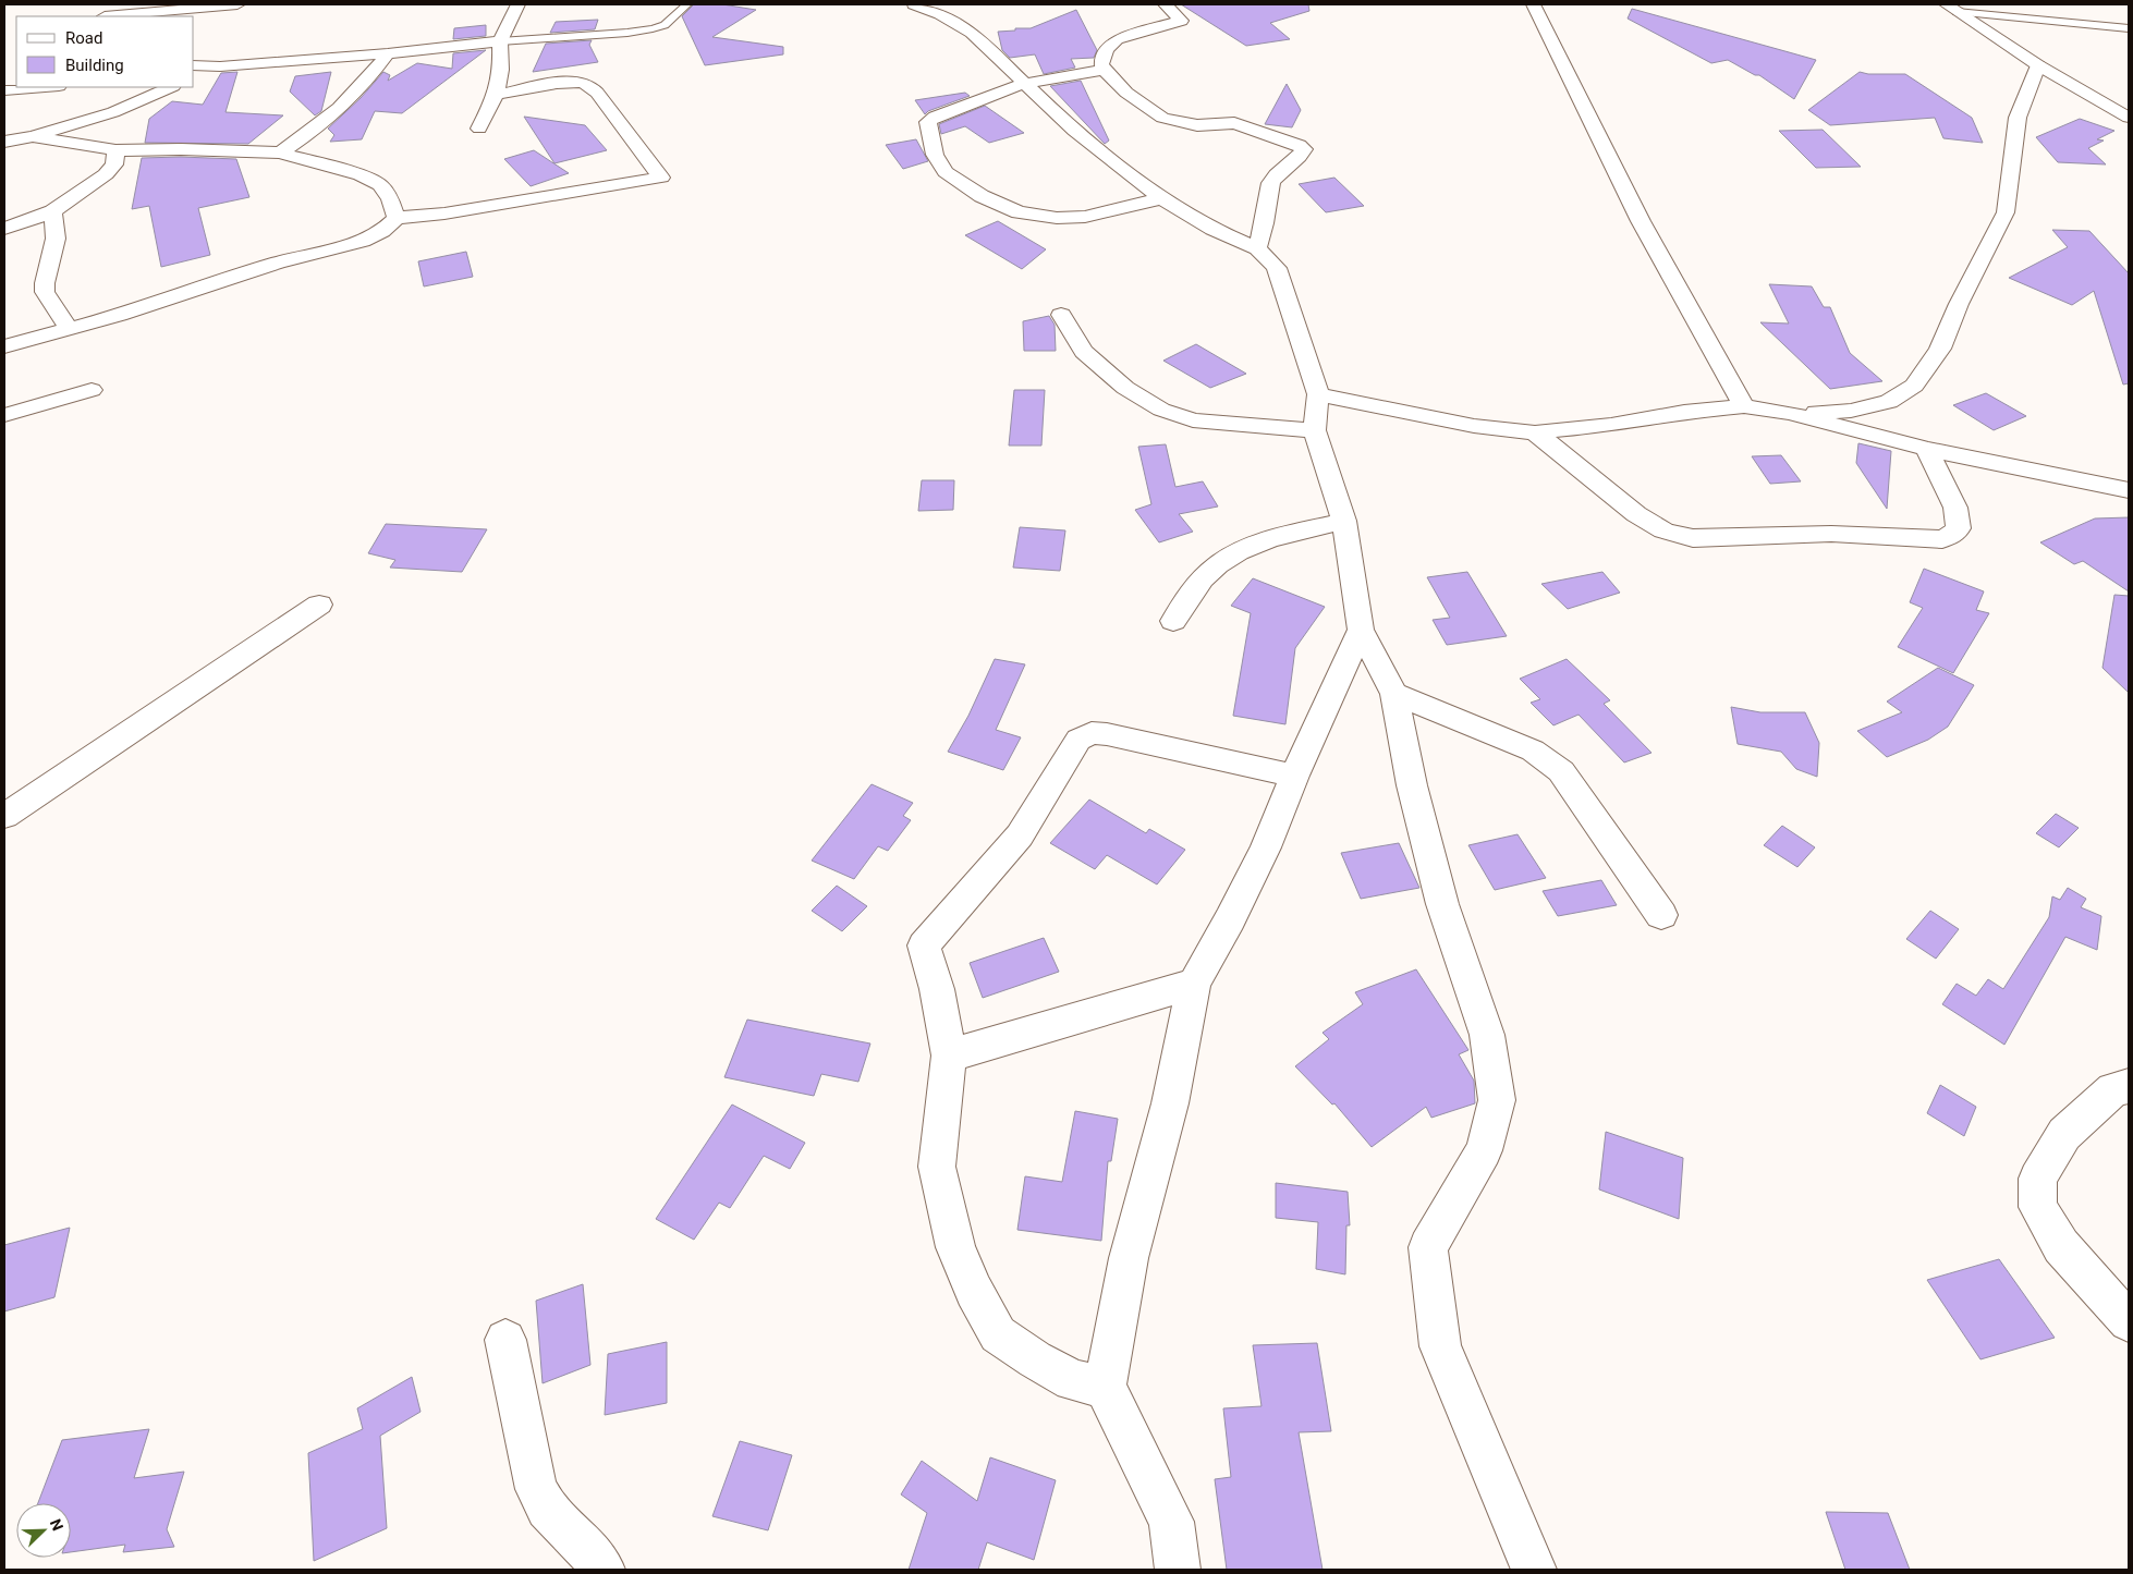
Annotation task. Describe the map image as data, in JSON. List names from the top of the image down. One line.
{"legend":["Road","Building"],"north":"top right"}
